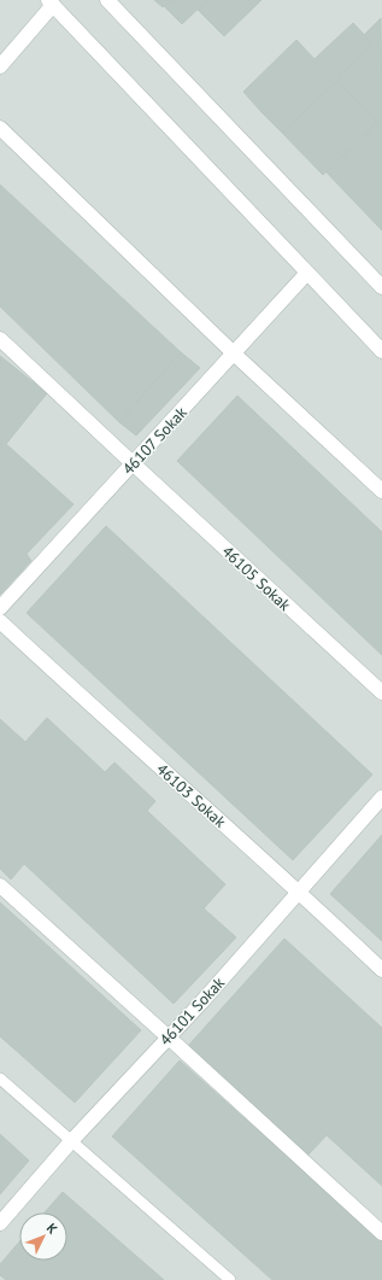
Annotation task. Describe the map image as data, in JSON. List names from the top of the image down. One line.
{"streets":{"street":["46107 Sokak","46105 Sokak","46103 Sokak","46101 Sokak"]},"crossings":[["46107 Sokak","46105 Sokak"],["46103 Sokak","46101 Sokak"]],"north":"top right"}
